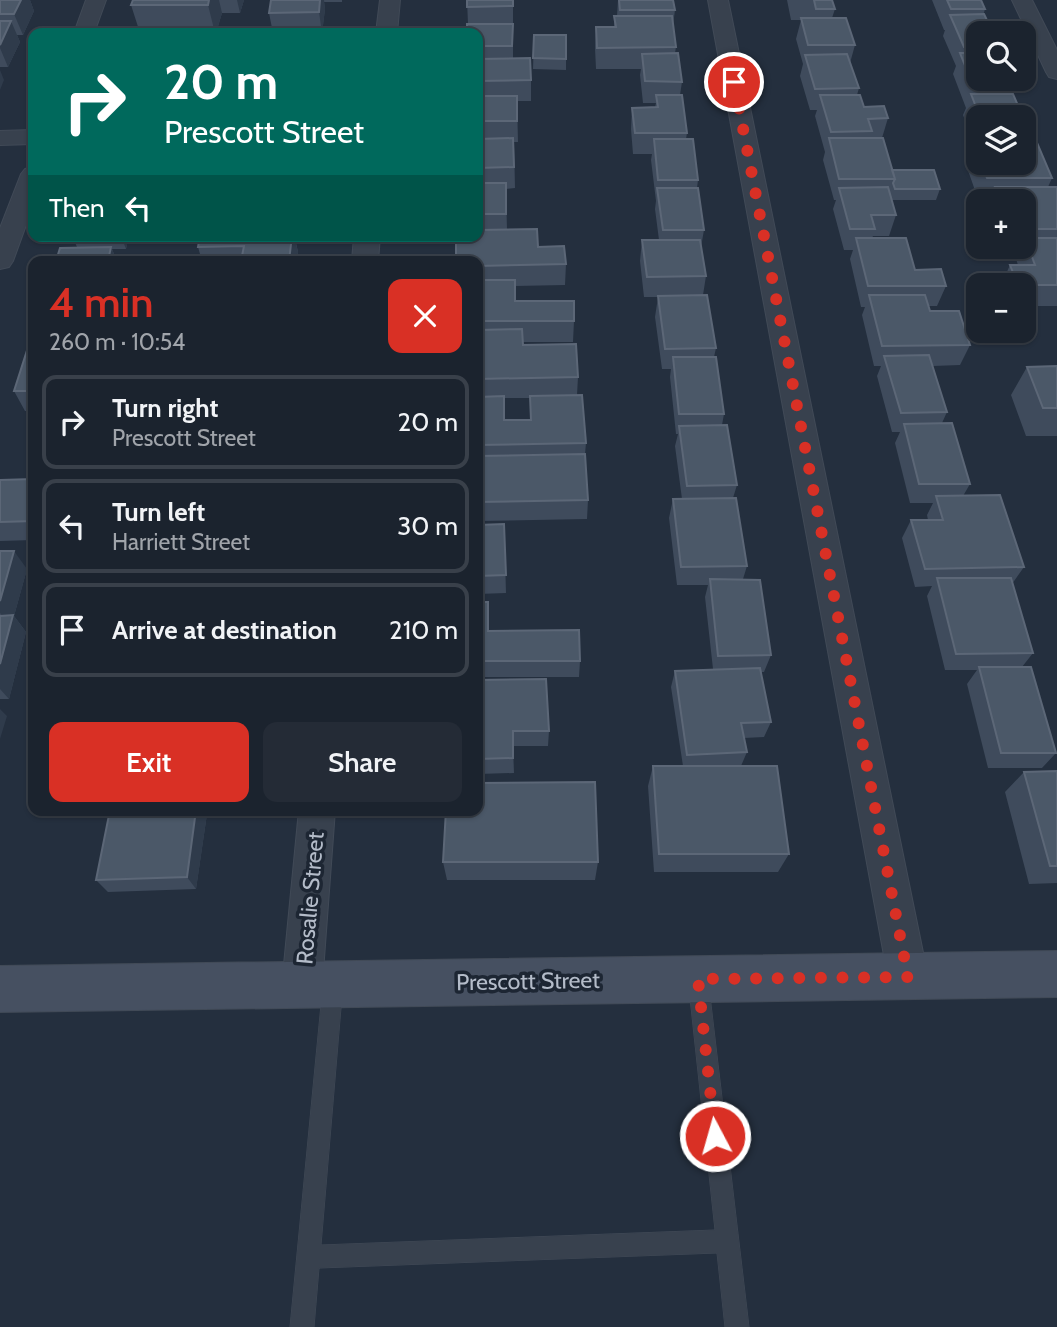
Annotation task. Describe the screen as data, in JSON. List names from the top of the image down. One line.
{"streets":{"street":["Rosalie Street","Prescott Street"]},"crossings":[["Rosalie Street","Prescott Street"]],"page":{"map_buttons":["+","−"],"turn":["20 m","Prescott Street"],"then":"Then","heading":["4 min","260 m · 10:54"],"list":[{"name":"Turn right","note":"Prescott Street","value":"20 m"},{"name":"Turn left","note":"Harriett Street","value":"30 m"},{"name":"Arrive at destination","value":"210 m"}],"buttons":["Exit","Share"]}}
